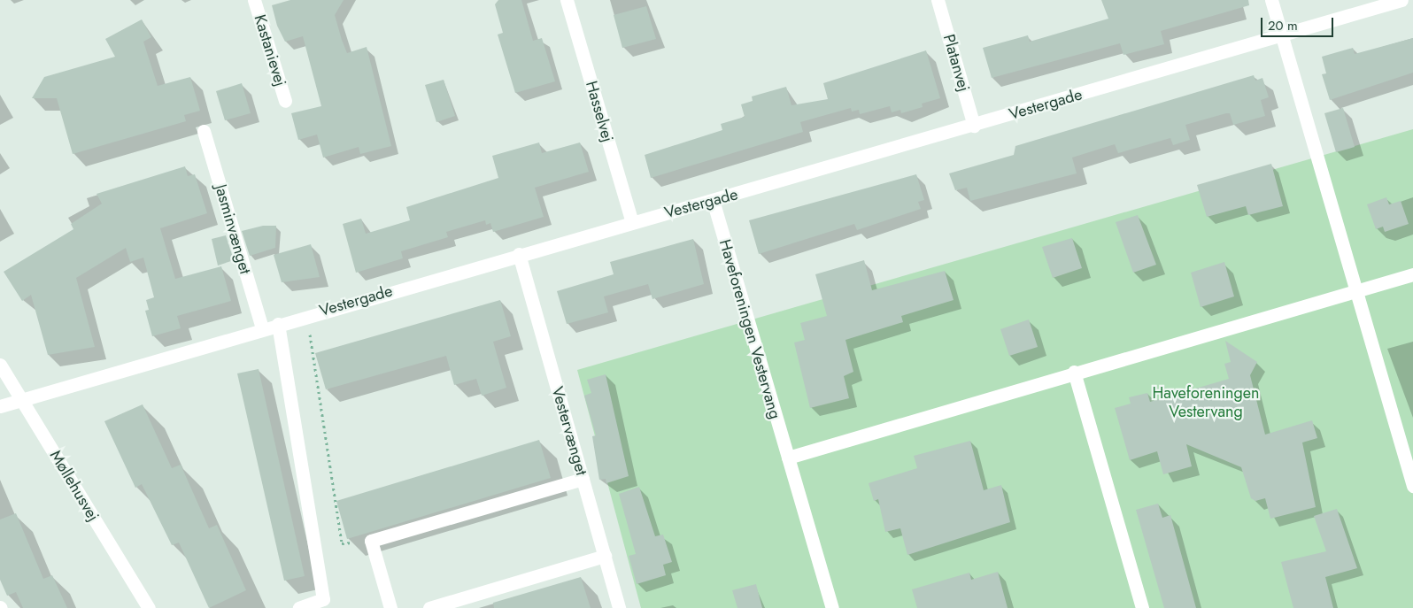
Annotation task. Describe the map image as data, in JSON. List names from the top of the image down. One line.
{"streets":{"street":["Kastanievej","Platanvej","Vestergade","Hasselvej","Jasminvænget","Haveforeningen Vestervang","Vestervænget","Møllehusvej"]},"crossings":[["Platanvej","Vestergade"],["Vestergade","Hasselvej"],["Vestergade","Jasminvænget"],["Vestergade","Haveforeningen Vestervang"],["Vestergade","Vestervænget"],["Vestergade","Møllehusvej"]],"parks":["Haveforeningen Vestervang"],"scale_bar":"20 m"}
